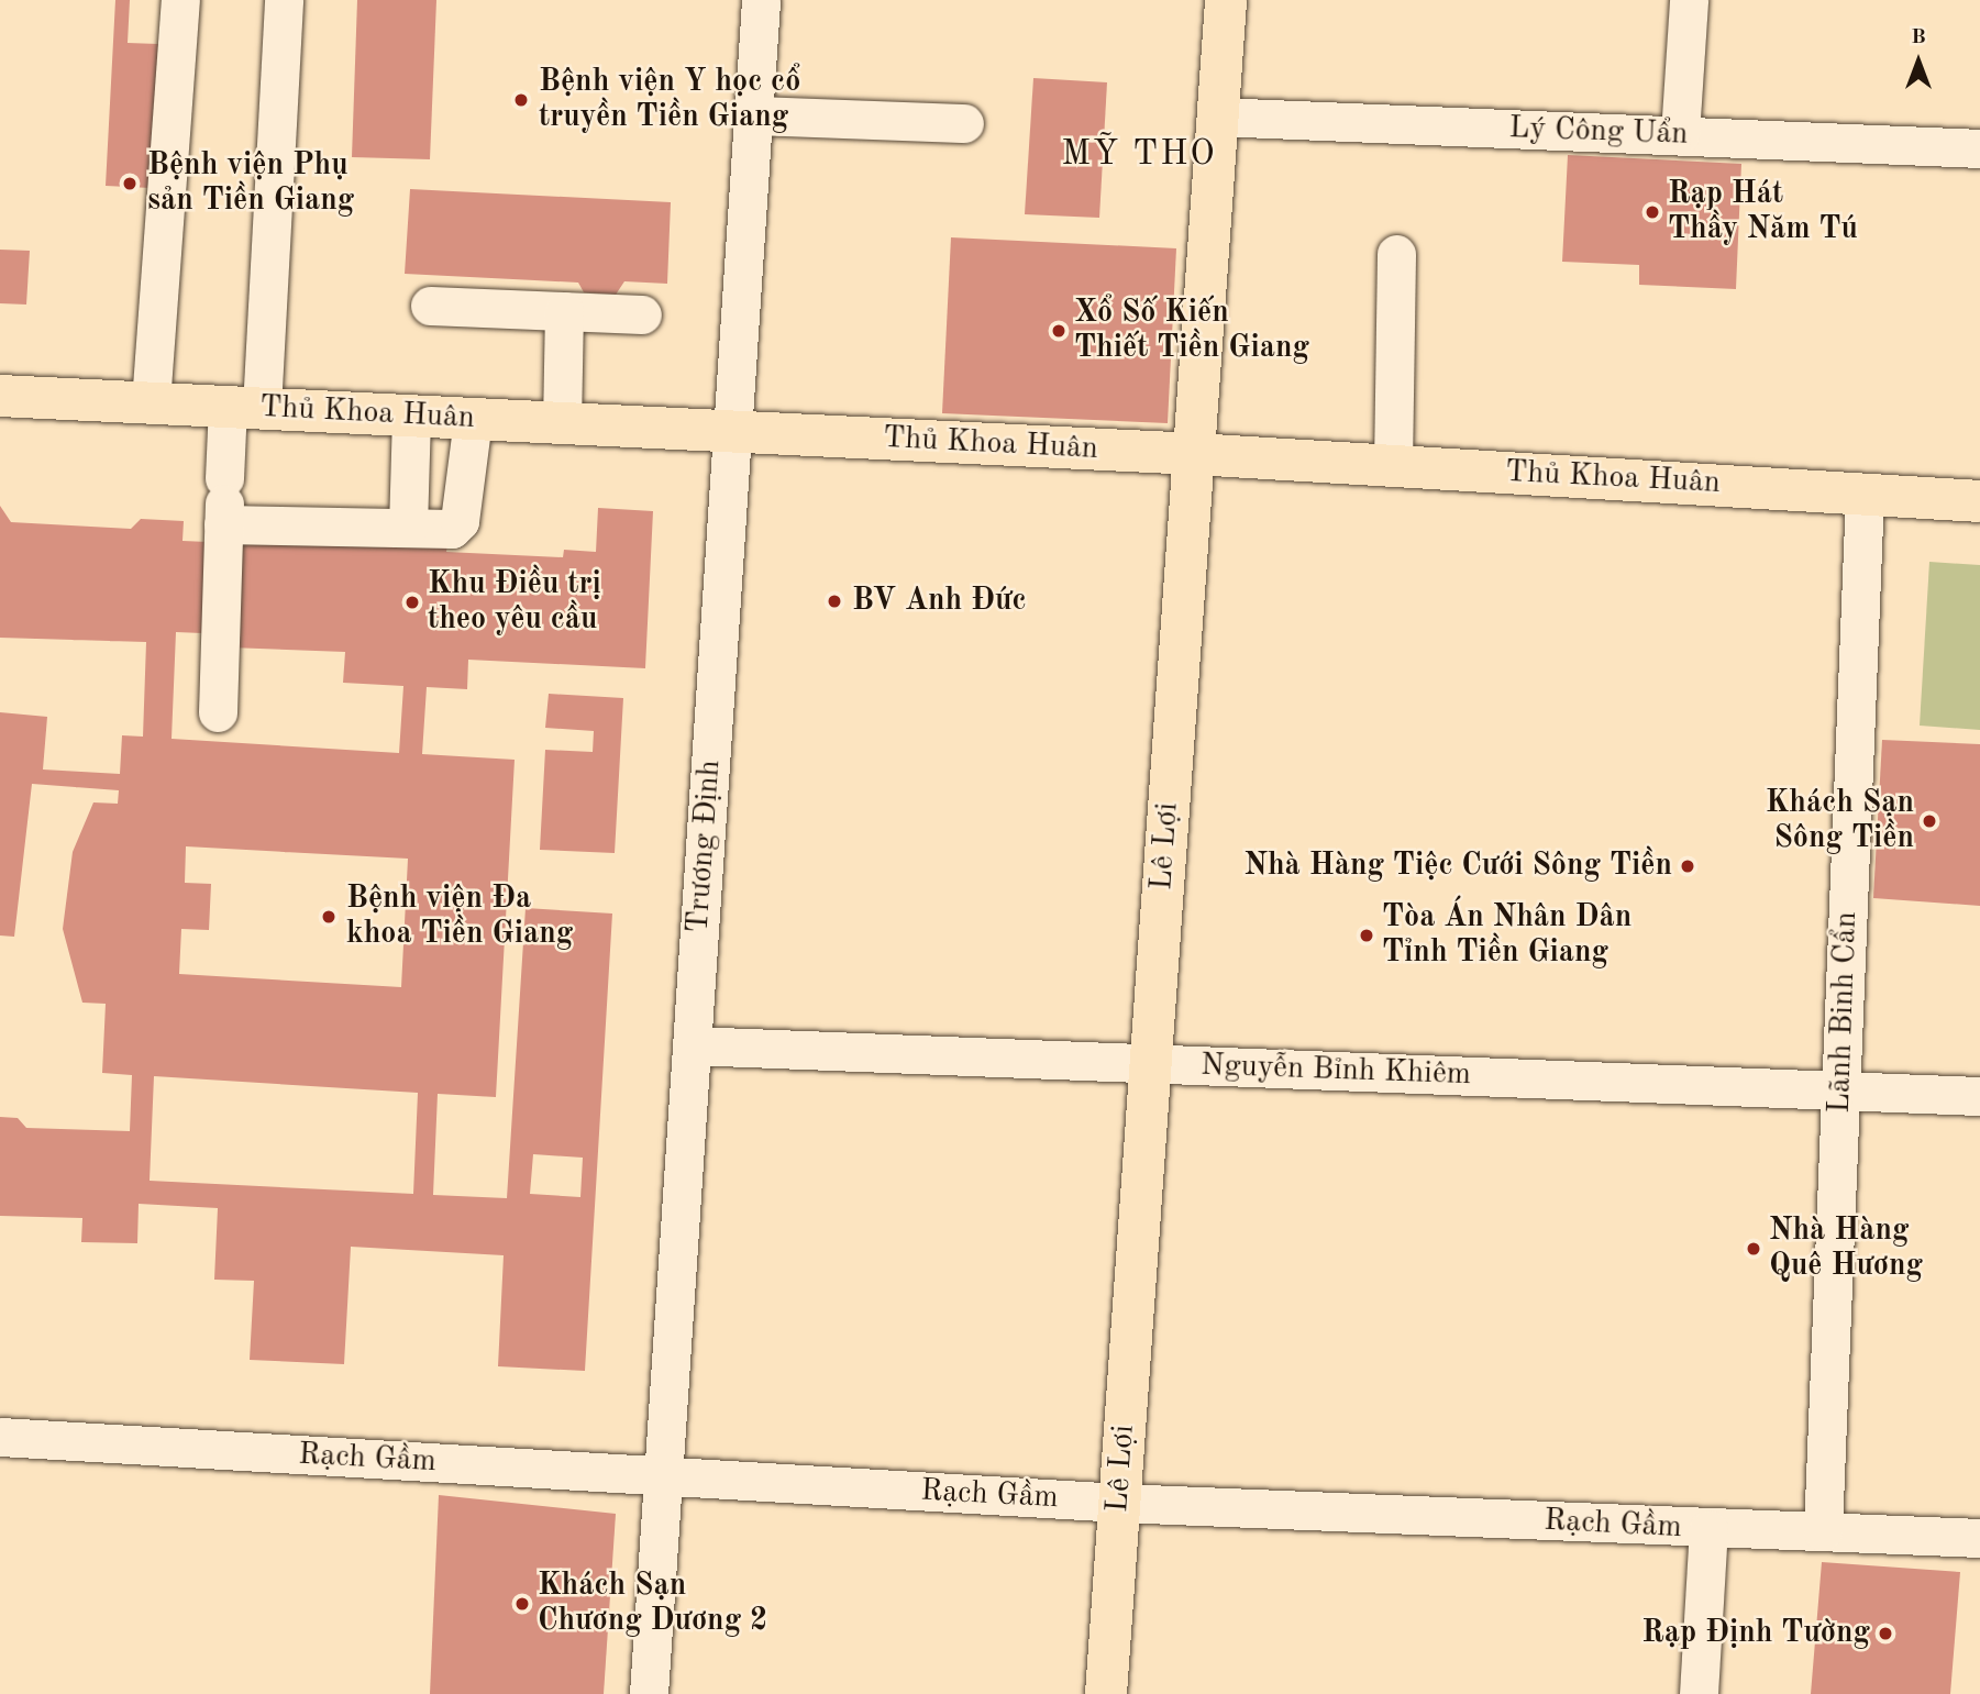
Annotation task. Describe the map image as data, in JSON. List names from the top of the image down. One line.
{"streets":{"main road":["Thủ Khoa Huân","Lê Lợi"],"street":["Lý Công Uẩn","Trương Định","Lãnh Binh Cẩn","Nguyễn Bỉnh Khiêm","Rạch Gầm"]},"crossings":[["Lý Công Uẩn","Lê Lợi"],["Thủ Khoa Huân","Trương Định"],["Thủ Khoa Huân","Lê Lợi"],["Thủ Khoa Huân","Lãnh Binh Cẩn"],["Trương Định","Nguyễn Bỉnh Khiêm"],["Trương Định","Rạch Gầm"],["Lê Lợi","Nguyễn Bỉnh Khiêm"],["Lê Lợi","Rạch Gầm"],["Lãnh Binh Cẩn","Nguyễn Bỉnh Khiêm"],["Lãnh Binh Cẩn","Rạch Gầm"]],"districts":["MỸ THO"],"places":["Bệnh viện Y học cổ truyền Tiền Giang","Bệnh viện Phụ sản Tiền Giang","Rạp Hát Thầy Năm Tú","Xổ Số Kiến Thiết Tiền Giang","BV Anh Đức","Khu Điều trị theo yêu cầu","Khách Sạn Sông Tiền","Nhà Hàng Tiệc Cưới Sông Tiền","Bệnh viện Đa khoa Tiền Giang","Tòa Án Nhân Dân Tỉnh Tiền Giang","Nhà Hàng Quê Hương","Khách Sạn Chương Dương 2","Rạp Định Tường"],"north":"top"}
